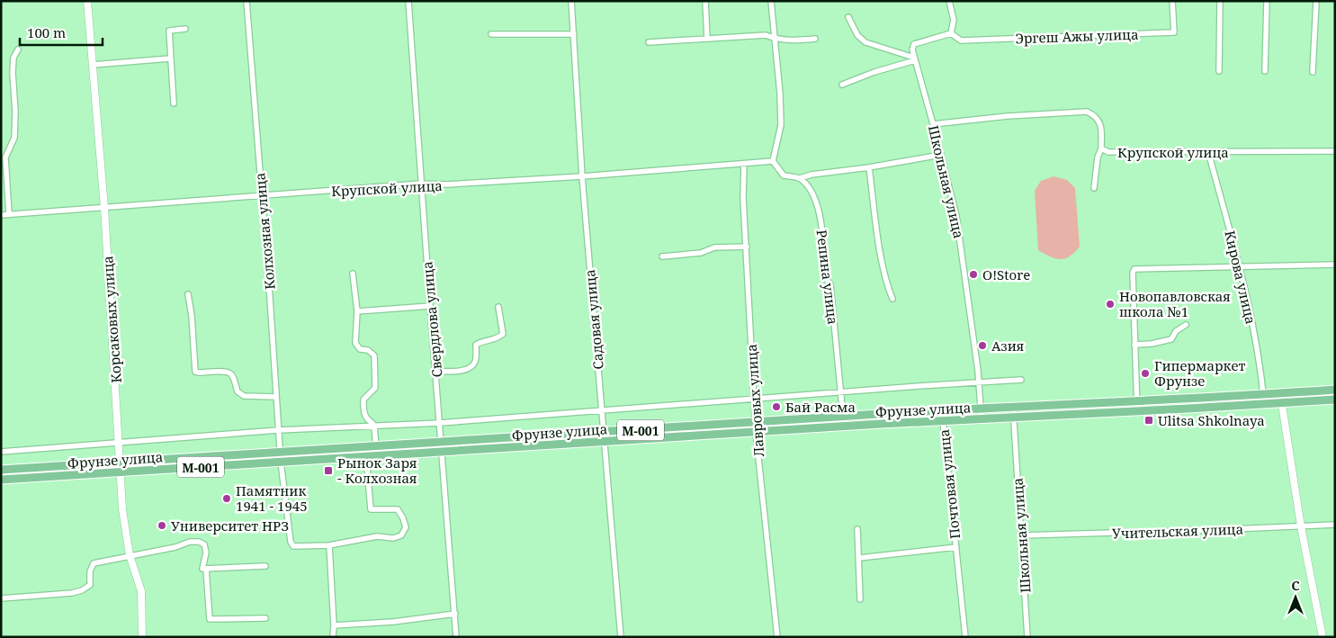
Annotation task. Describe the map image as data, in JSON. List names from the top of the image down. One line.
{"streets":{"main road":["Фрунзе улица","M-001"],"street":["Эргеш Ажы улица","Крупской улица","Школьная улица","Колхозная улица","Репина улица","Кирова улица","Корсаковых улица","Свердлова улица","Садовая улица","Лавровых улица","Почтовая улица","Учительская улица"]},"crossings":[["Крупской улица","Школьная улица"],["Крупской улица","Колхозная улица"],["Крупской улица","Кирова улица"],["Крупской улица","Корсаковых улица"],["Крупской улица","Свердлова улица"],["Крупской улица","Садовая улица"],["Крупской улица","Лавровых улица"],["Школьная улица","Фрунзе улица"],["Школьная улица","Учительская улица"],["Колхозная улица","Фрунзе улица"],["Репина улица","Фрунзе улица"],["Кирова улица","Фрунзе улица"],["Корсаковых улица","Фрунзе улица"],["Свердлова улица","Фрунзе улица"],["Садовая улица","Фрунзе улица"],["Лавровых улица","Фрунзе улица"],["Фрунзе улица","Почтовая улица"]],"places":{"other":["O!Store","Новопавловская школа №1","Азия","Гипермаркет Фрунзе","Бай Расма","Памятник 1941 - 1945","Университет НРЗ"],"transit":["Ulitsa Shkolnaya","Рынок Заря - Колхозная"]},"scale_bar":"100 m","north":"top"}
